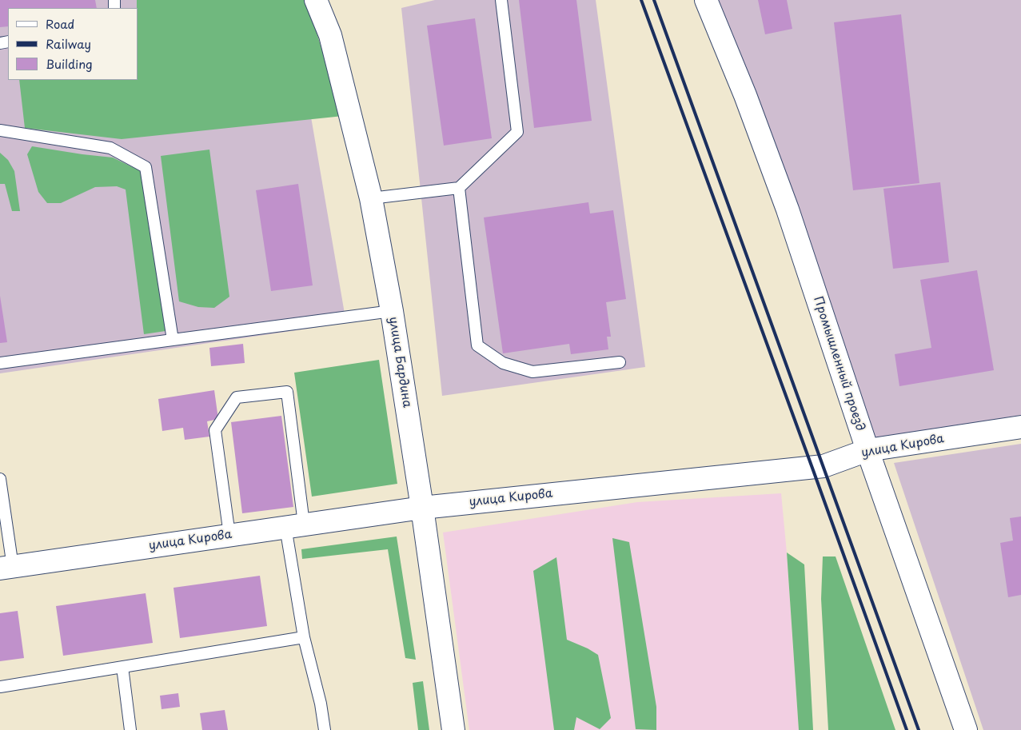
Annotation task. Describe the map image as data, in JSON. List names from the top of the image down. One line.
{"streets":{"street":["улица Бардина","Промышленный проезд","улица Кирова"]},"crossings":[["улица Бардина","улица Кирова"],["Промышленный проезд","улица Кирова"]],"legend":["Road","Railway","Building"]}
